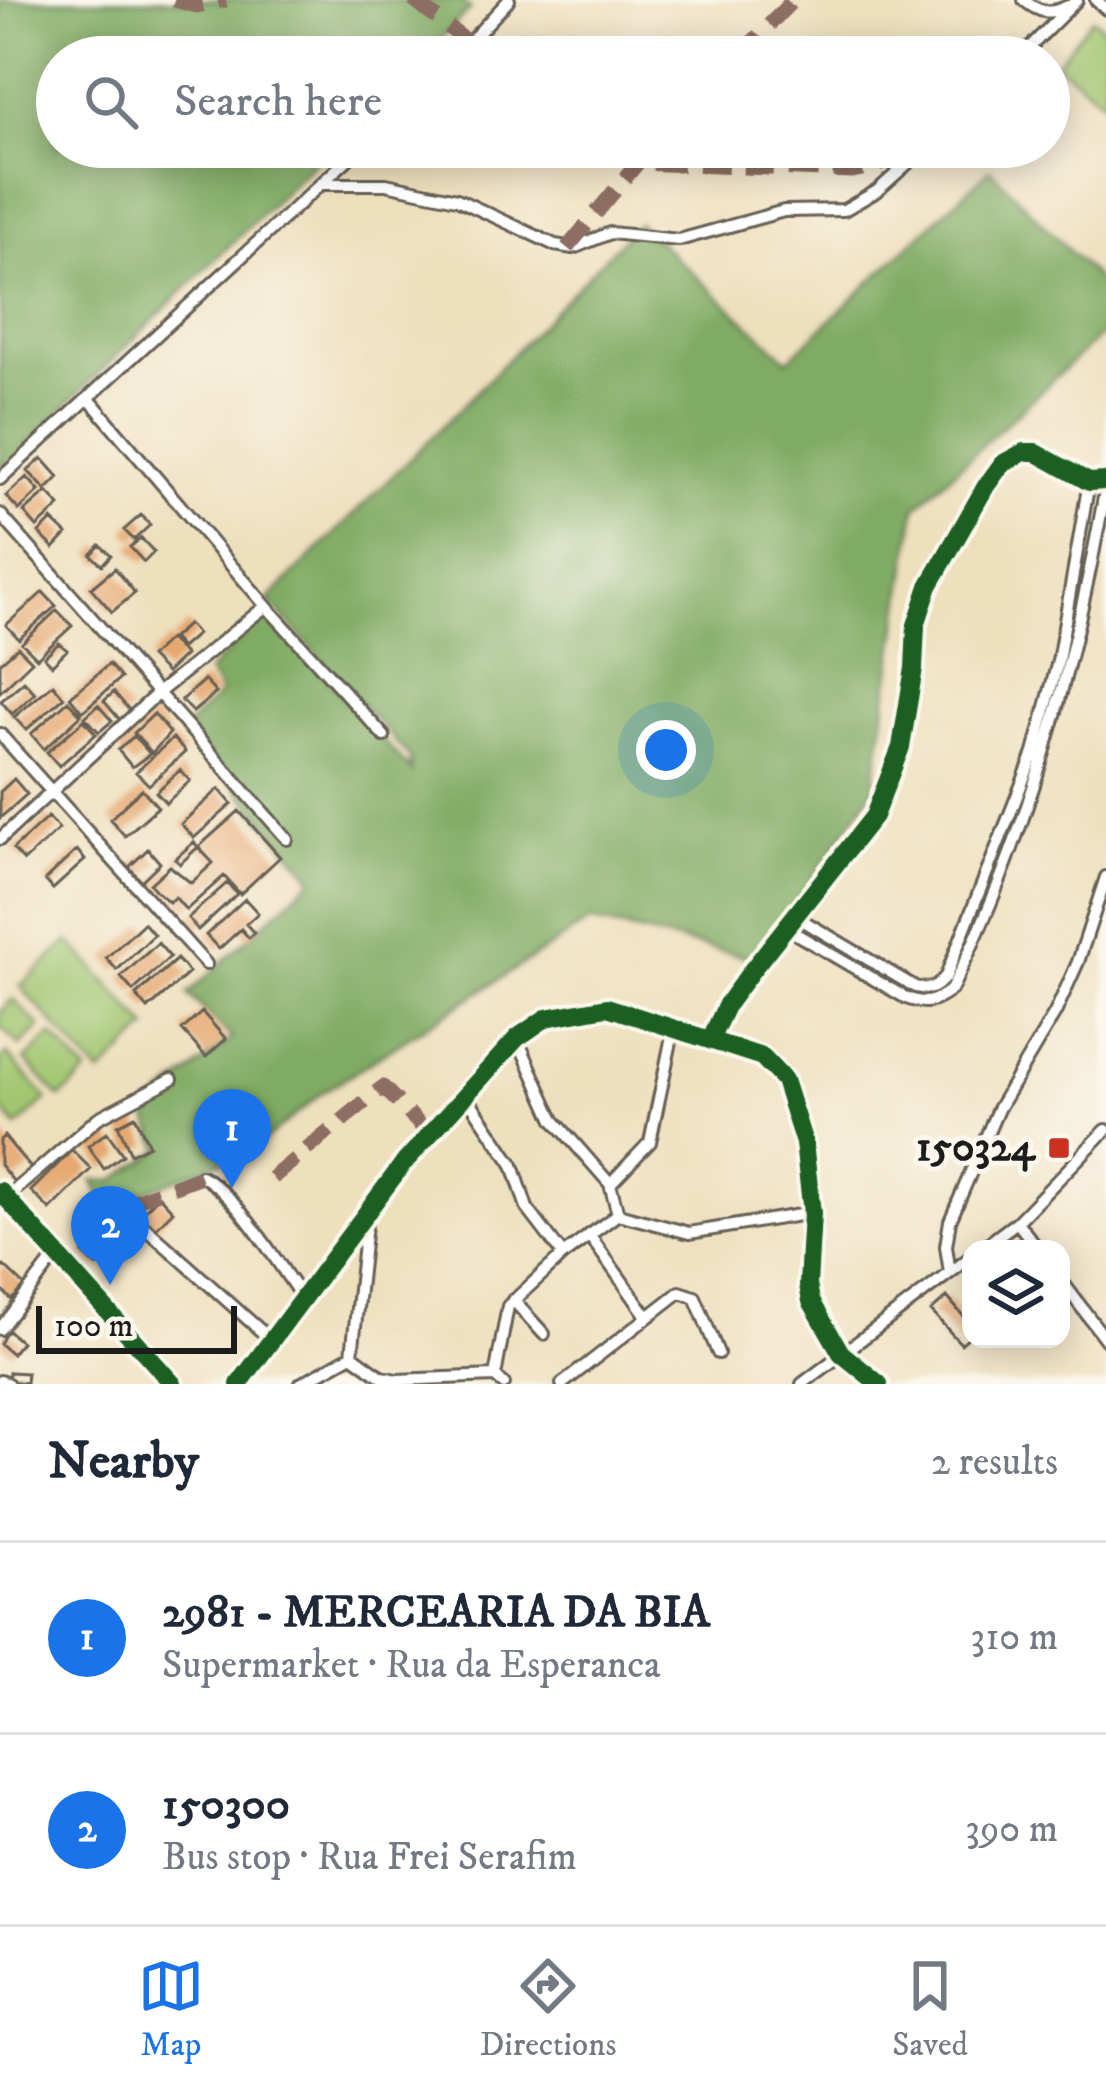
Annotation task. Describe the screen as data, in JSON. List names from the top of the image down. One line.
{"places":{"transit":["150324"]},"scale_bar":"100 m","page":{"search":"Search here","pins":["1","2"],"scale":"100 m","heading":["Nearby","2 results"],"list":[{"mark":"1","name":"2981 - MERCEARIA DA BIA","note":"Supermarket · Rua da Esperanca","value":"310 m"},{"mark":"2","name":"150300","note":"Bus stop · Rua Frei Serafim","value":"390 m"}],"nav":["Map","Directions","Saved"]}}
